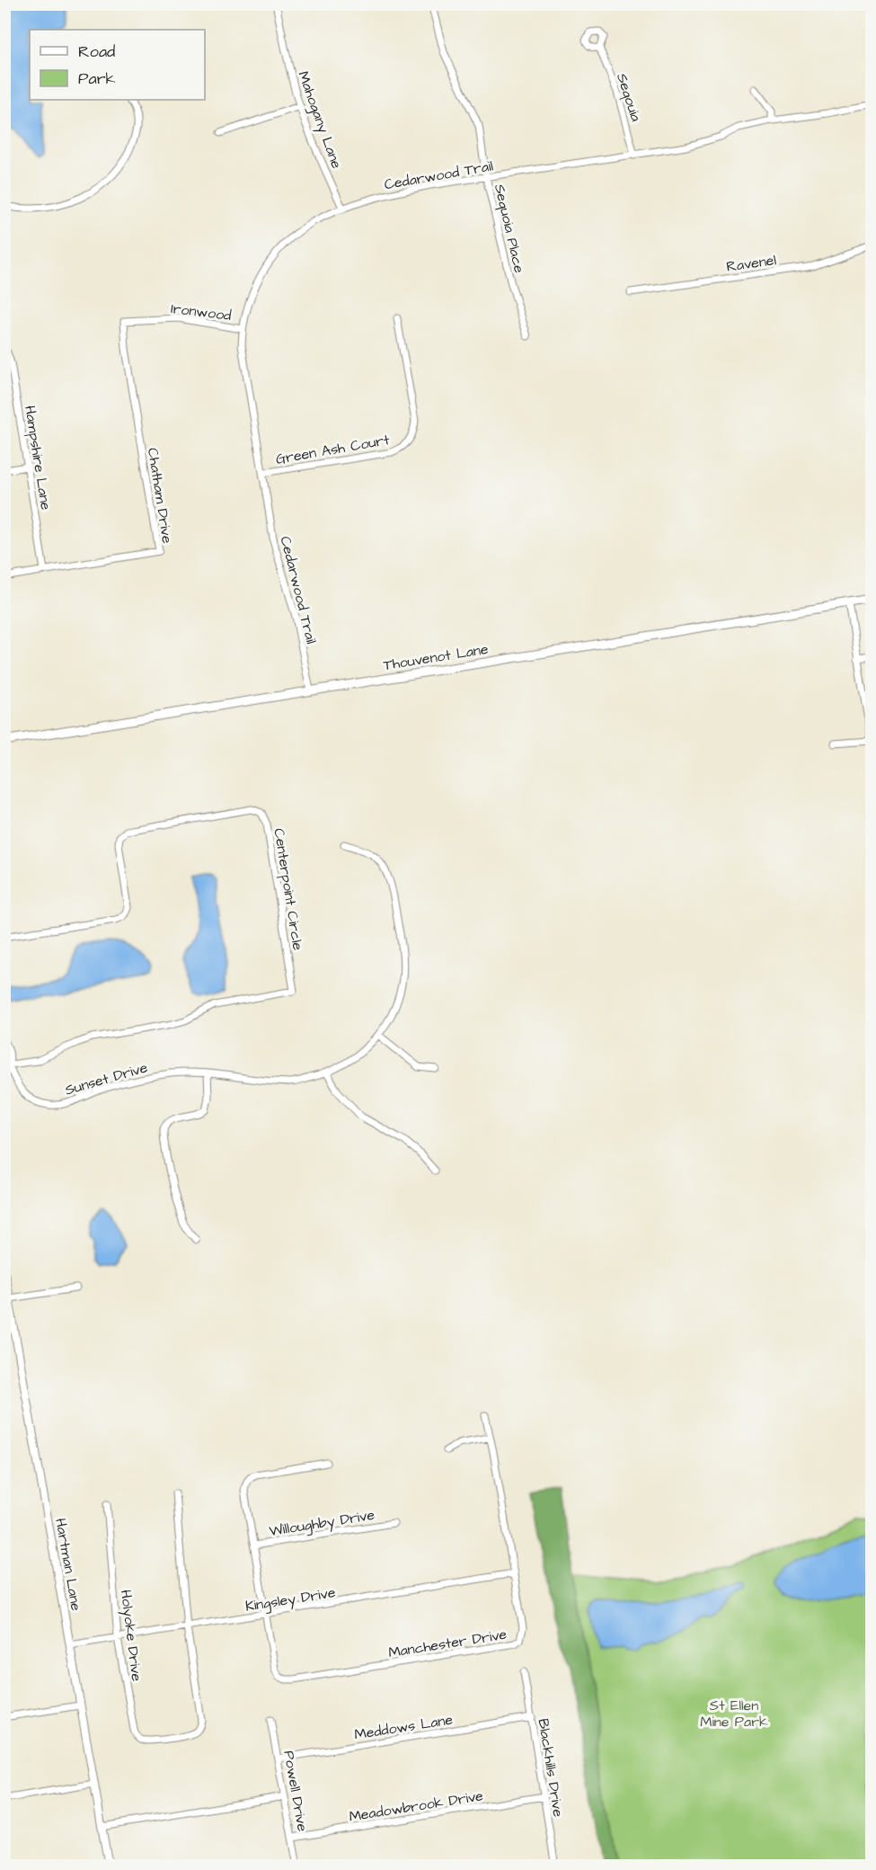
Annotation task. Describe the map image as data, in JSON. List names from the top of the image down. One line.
{"streets":{"main road":["Thouvenot Lane"],"street":["Seqouia","Mahogany Lane","Cedarwood Trail","Sequoia Place","Ravenel","Ironwood","Green Ash Court","Hampshire Lane","Chatham Drive","Centerpoint Circle","Sunset Drive","Willoughby Drive","Hartman Lane","Kingsley Drive","Holyoke Drive","Manchester Drive","Meddows Lane","Blackhills Drive","Powell Drive","Meadowbrook Drive"]},"crossings":[["Seqouia","Cedarwood Trail"],["Mahogany Lane","Cedarwood Trail"],["Cedarwood Trail","Sequoia Place"],["Cedarwood Trail","Ironwood"],["Cedarwood Trail","Green Ash Court"],["Cedarwood Trail","Thouvenot Lane"],["Ironwood","Chatham Drive"],["Hampshire Lane","Chatham Drive"],["Centerpoint Circle","Sunset Drive"],["Hartman Lane","Kingsley Drive"],["Kingsley Drive","Holyoke Drive"],["Kingsley Drive","Manchester Drive"],["Meddows Lane","Blackhills Drive"],["Meddows Lane","Powell Drive"],["Blackhills Drive","Meadowbrook Drive"],["Powell Drive","Meadowbrook Drive"]],"parks":["St Ellen Mine Park"],"legend":["Road","Park"]}
